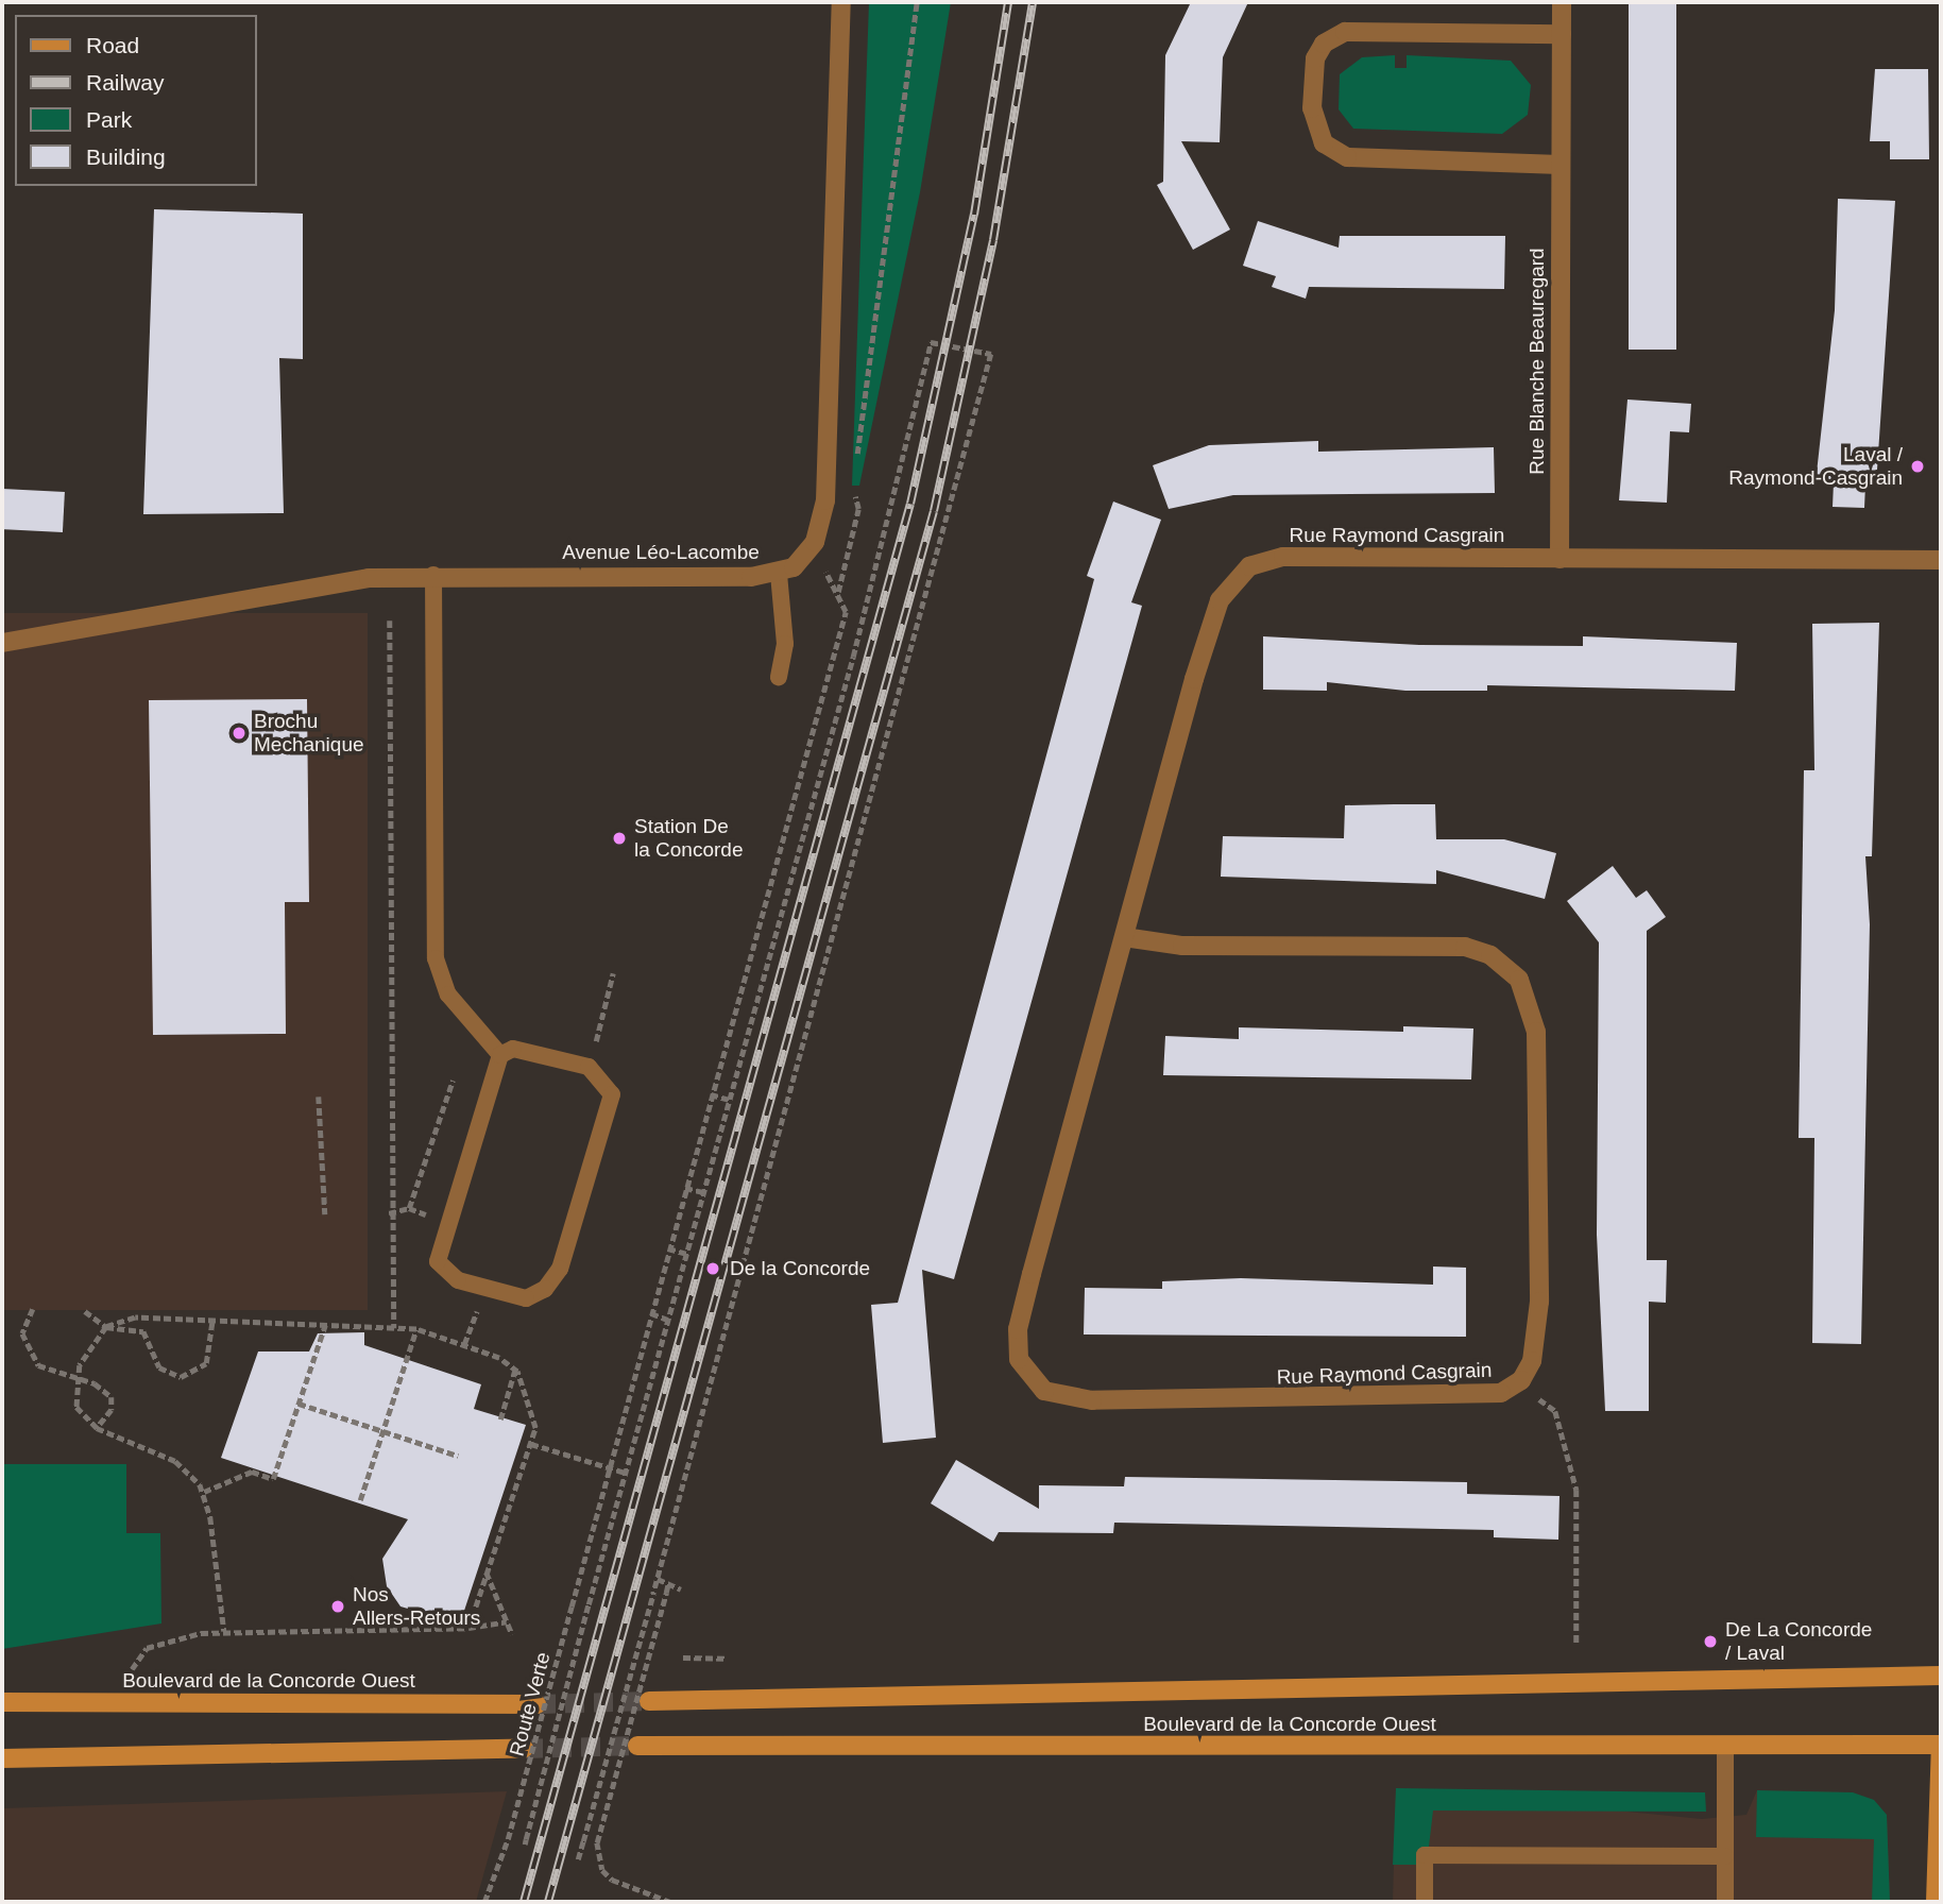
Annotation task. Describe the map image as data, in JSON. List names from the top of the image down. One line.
{"streets":{"street":["Rue Blanche Beauregard","Rue Raymond Casgrain","Avenue Léo-Lacombe","Boulevard de la Concorde Ouest"],"path":["Route Verte"]},"crossings":[["Rue Blanche Beauregard","Rue Raymond Casgrain"]],"places":["Laval / Raymond-Casgrain","Brochu Mechanique","Station De la Concorde","De la Concorde","Nos Allers-Retours","De La Concorde / Laval"],"legend":["Road","Railway","Park","Building"]}
